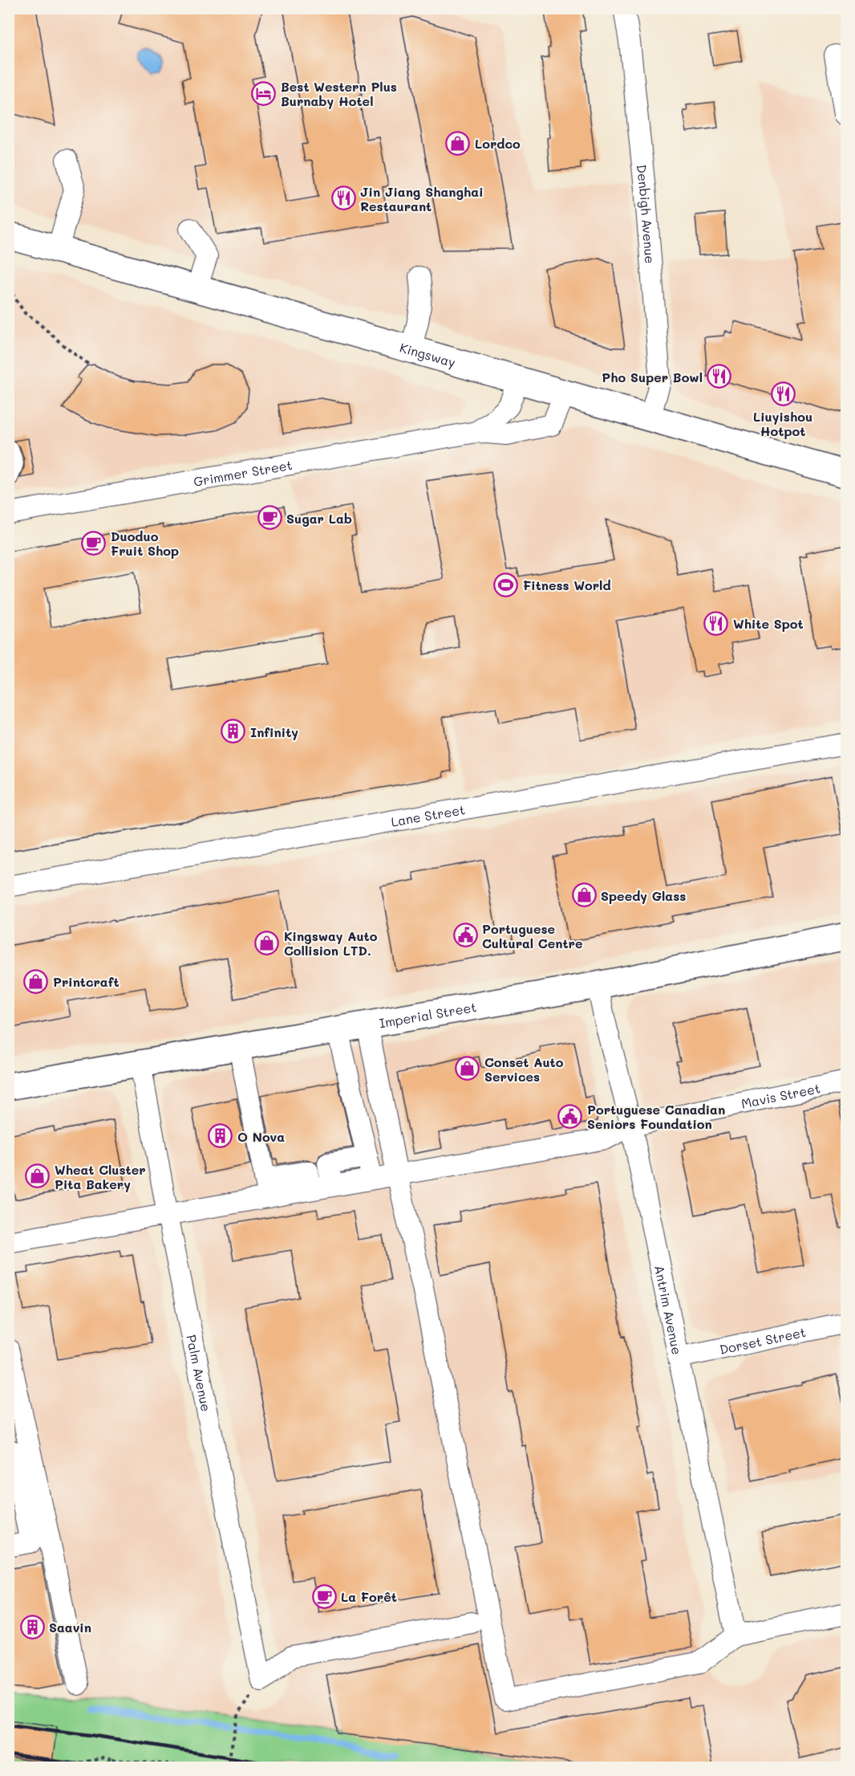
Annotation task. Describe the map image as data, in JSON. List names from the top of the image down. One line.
{"streets":{"main road":["Kingsway","Imperial Street"],"street":["Denbigh Avenue","Grimmer Street","Lane Street","Mavis Street","Antrim Avenue","Dorset Street","Palm Avenue"]},"crossings":[["Denbigh Avenue","Kingsway"],["Kingsway","Grimmer Street"],["Imperial Street","Antrim Avenue"],["Imperial Street","Palm Avenue"],["Mavis Street","Antrim Avenue"],["Mavis Street","Palm Avenue"],["Antrim Avenue","Dorset Street"]],"places":{"hotel":["Best Western Plus Burnaby Hotel"],"shop":["Lordco","Speedy Glass","Kingsway Auto Collision LTD.","Printcraft","Conset Auto Services","Wheat Cluster Pita Bakery"],"restaurant":["Jin Jiang Shanghai Restaurant","Pho Super Bowl","Liuyishou Hotpot","White Spot"],"cafe":["Sugar Lab","Duoduo Fruit Shop","La Forêt"],"sports":["Fitness World"],"building":["Infinity","O Nova","Saavin"],"public building":["Portuguese Cultural Centre","Portuguese Canadian Seniors Foundation"]}}
